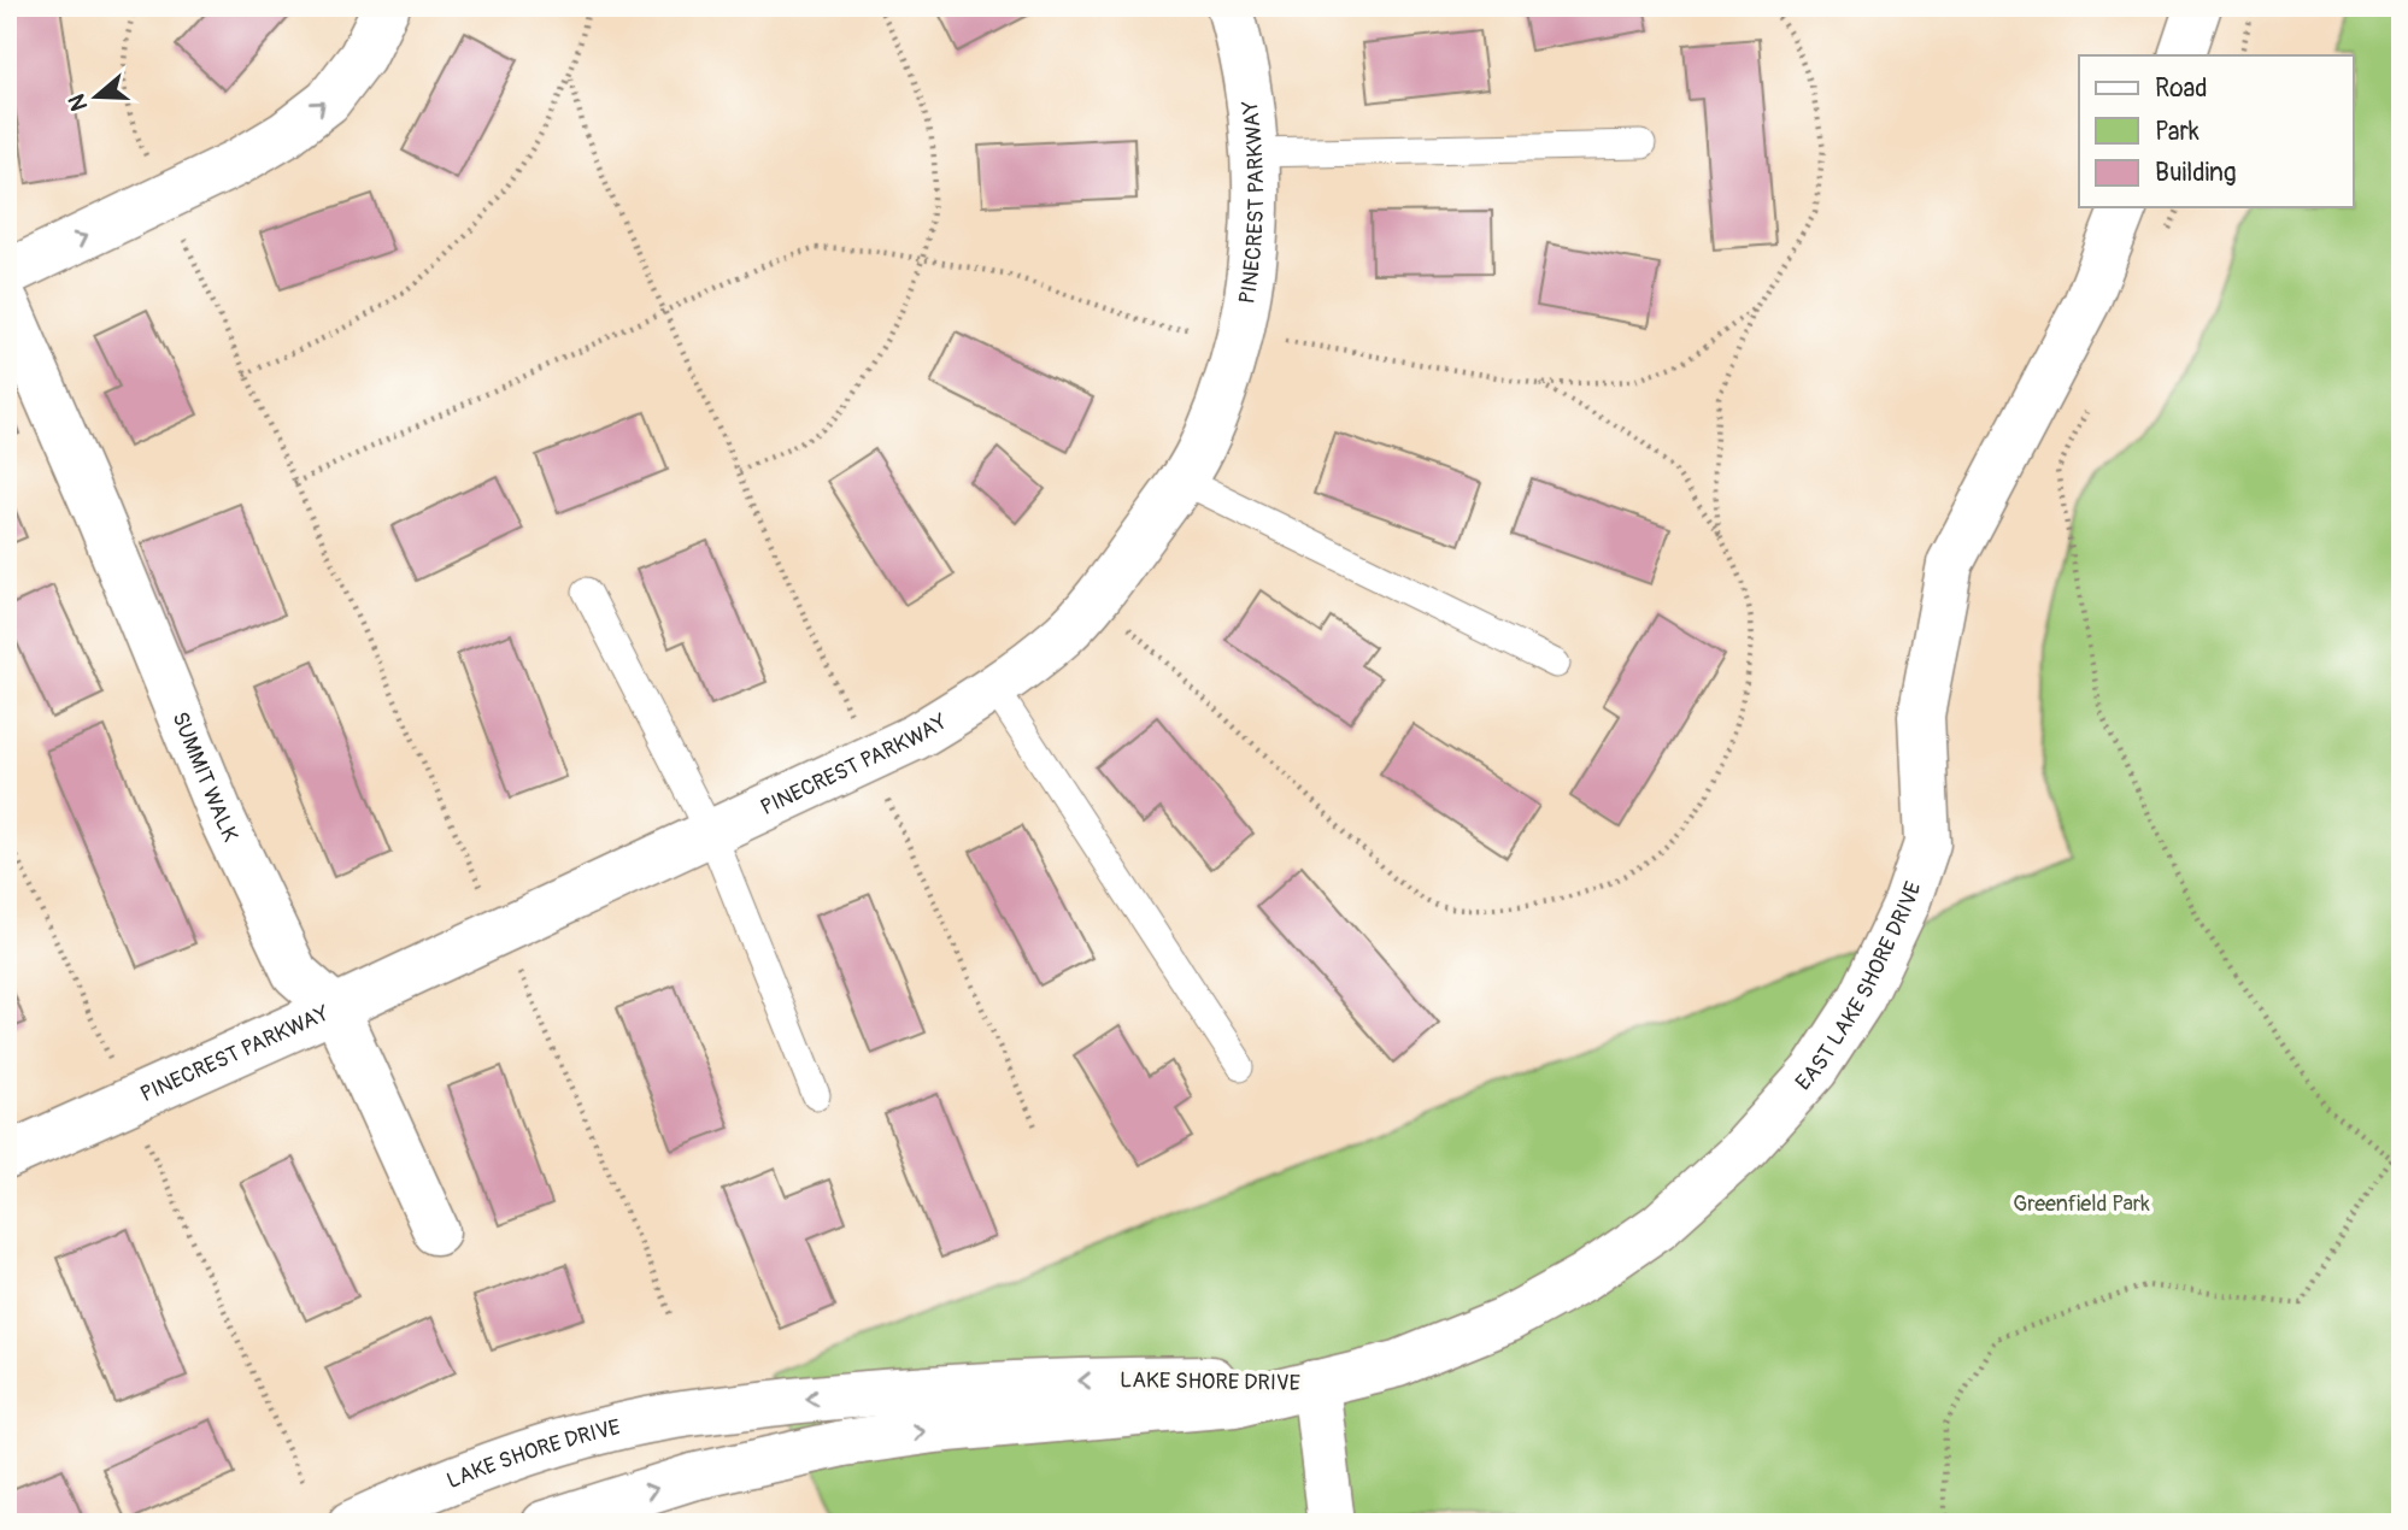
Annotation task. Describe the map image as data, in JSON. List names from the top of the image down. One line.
{"streets":{"street":["PINECREST PARKWAY","SUMMIT WALK","EAST LAKE SHORE DRIVE","LAKE SHORE DRIVE"]},"crossings":[["PINECREST PARKWAY","SUMMIT WALK"],["EAST LAKE SHORE DRIVE","LAKE SHORE DRIVE"]],"parks":["Greenfield Park"],"legend":["Road","Park","Building"],"north":"left"}
